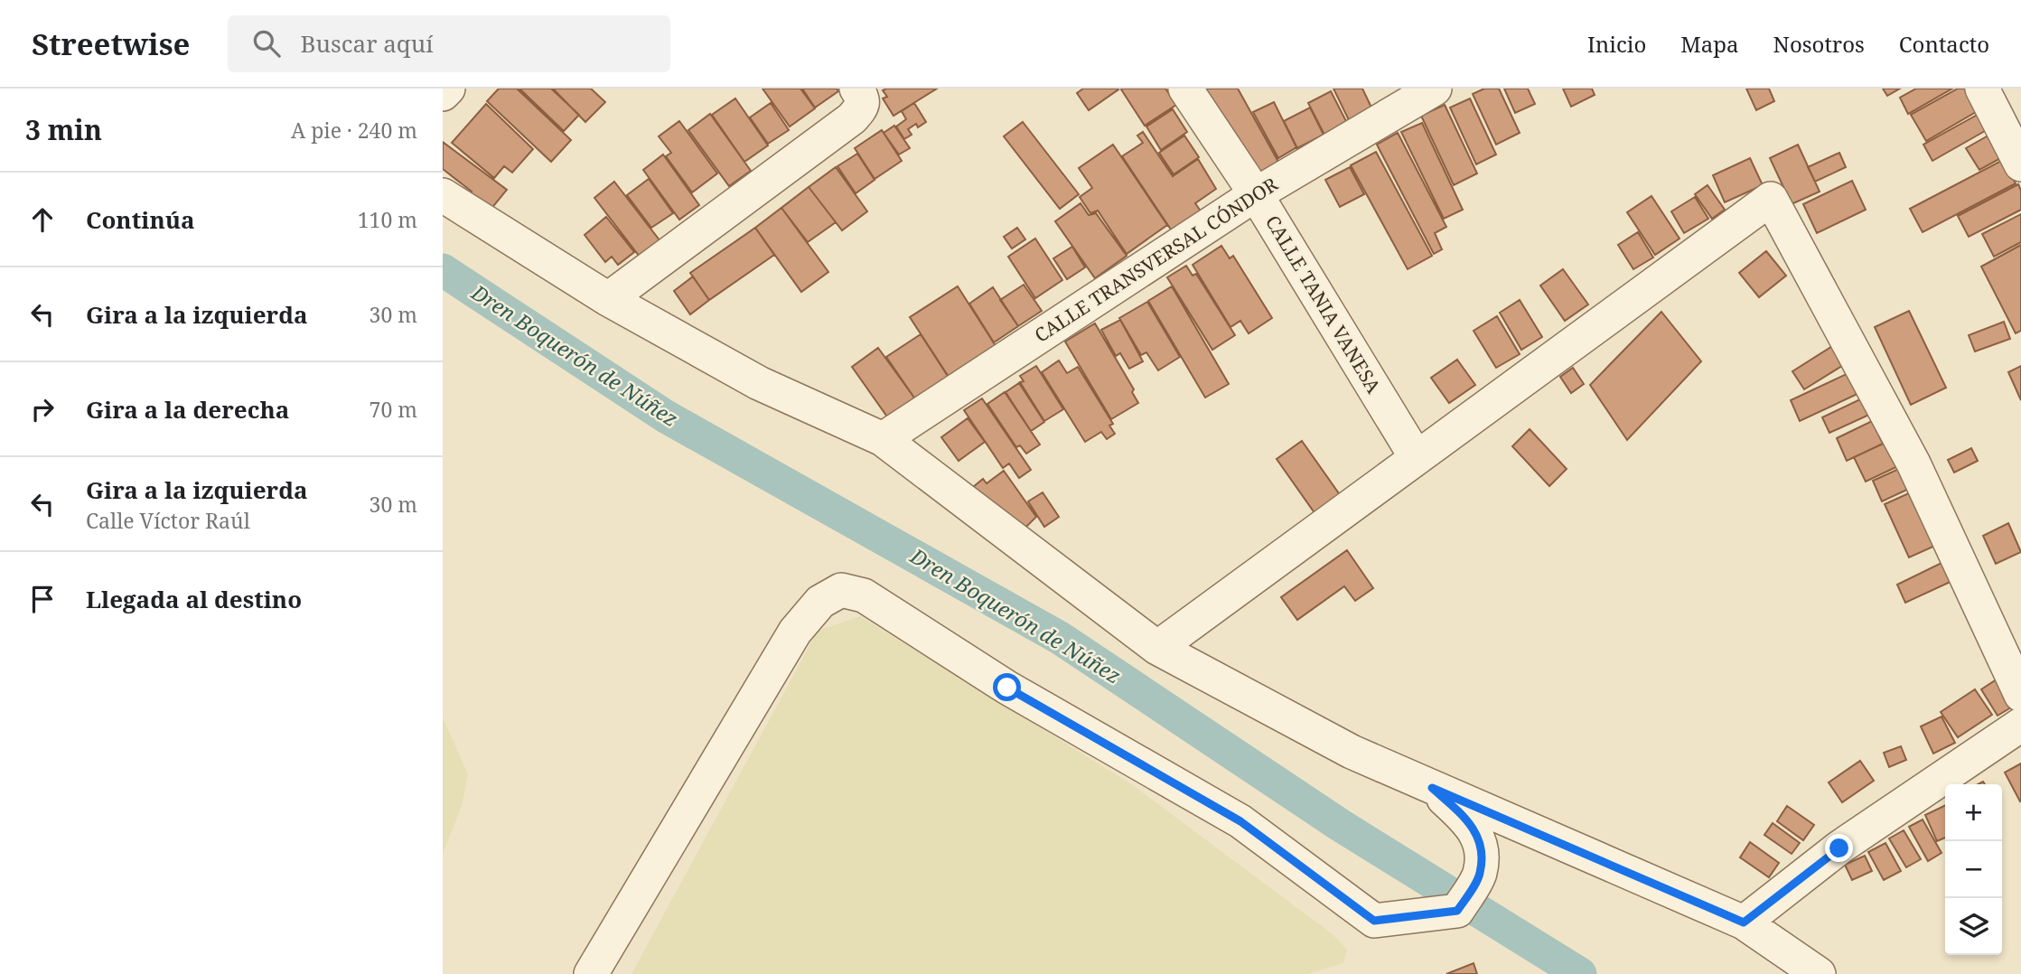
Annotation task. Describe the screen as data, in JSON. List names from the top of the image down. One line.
{"streets":{"street":["CALLE TRANSVERSAL CÓNDOR","CALLE TANIA VANESA"]},"crossings":[["CALLE TRANSVERSAL CÓNDOR","CALLE TANIA VANESA"]],"water":["Dren Boquerón de Núñez"],"page":{"header":"Streetwise","search":"Buscar aquí","nav":["Inicio","Mapa","Nosotros","Contacto"],"heading":["3 min","A pie · 240 m"],"list":[["Continúa","110 m"],["Gira a la izquierda","30 m"],["Gira a la derecha","70 m"],["Gira a la izquierda","Calle Víctor Raúl","30 m"],"Llegada al destino"],"map_buttons":["+","−"]}}
